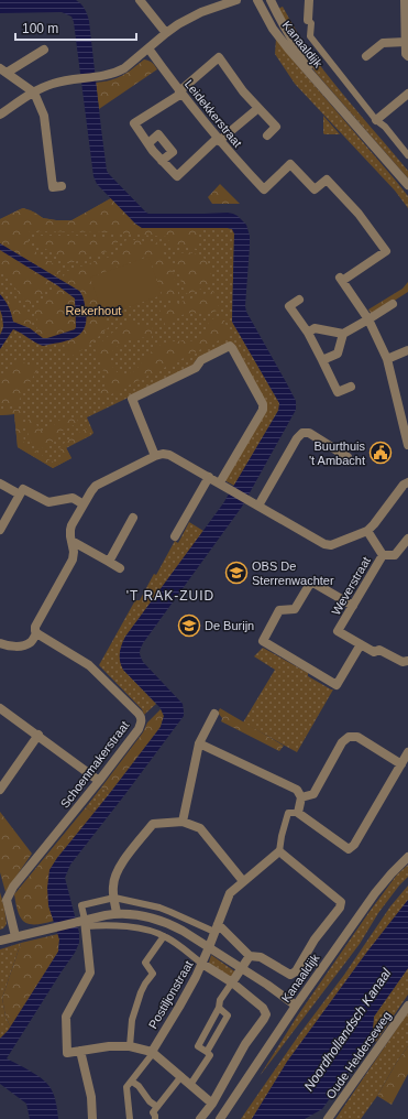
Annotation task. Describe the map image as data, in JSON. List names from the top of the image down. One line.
{"streets":{"street":["Kanaaldijk","Leidekkerstraat","Weverstraat","Schoenmakerstraat","Postiljonstraat","Oude Helderseweg"]},"districts":["'T RAK-ZUID"],"water":["Noordhollandsch Kanaal"],"parks":["Rekerhout"],"places":{"public building":["Buurthuis 't Ambacht"],"school or university":["OBS De Sterrenwachter","De Burijn"]},"scale_bar":"100 m"}
